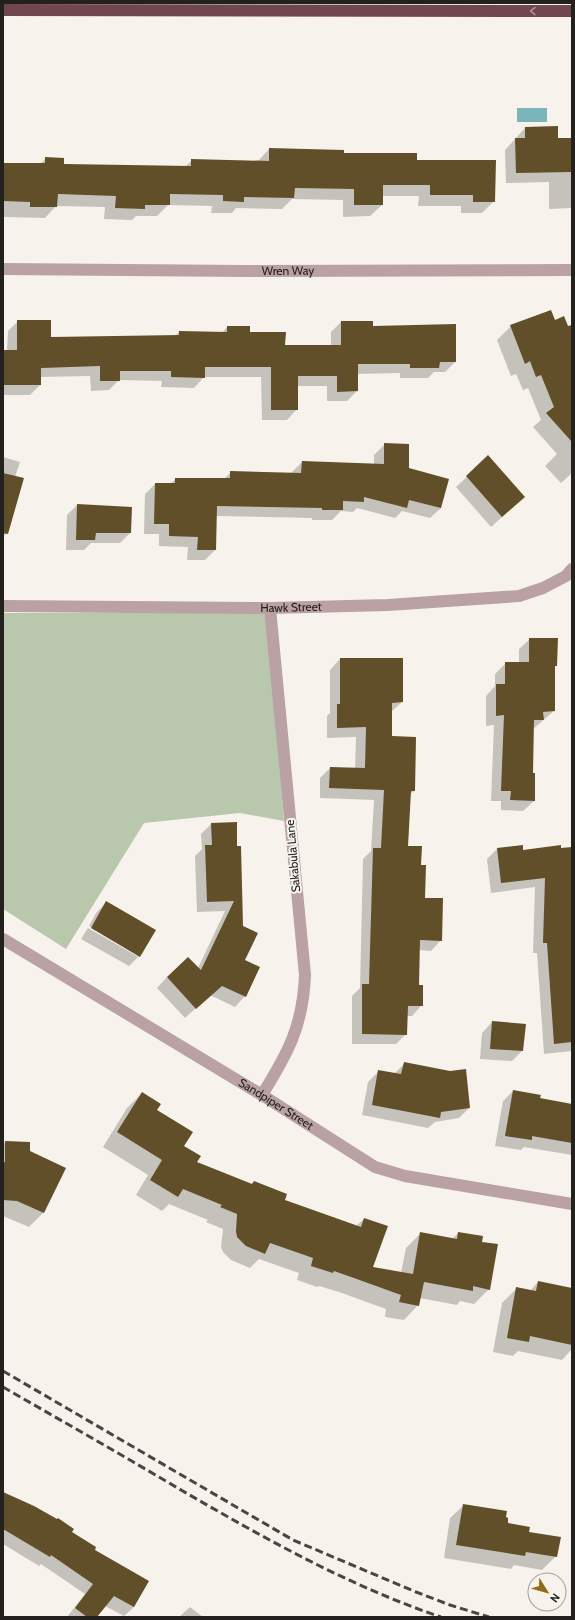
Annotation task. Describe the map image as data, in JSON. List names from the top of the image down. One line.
{"streets":{"street":["Wren Way","Hawk Street","Sakabula Lane","Sandpiper Street"]},"crossings":[["Hawk Street","Sakabula Lane"],["Sakabula Lane","Sandpiper Street"]],"north":"bottom right"}
